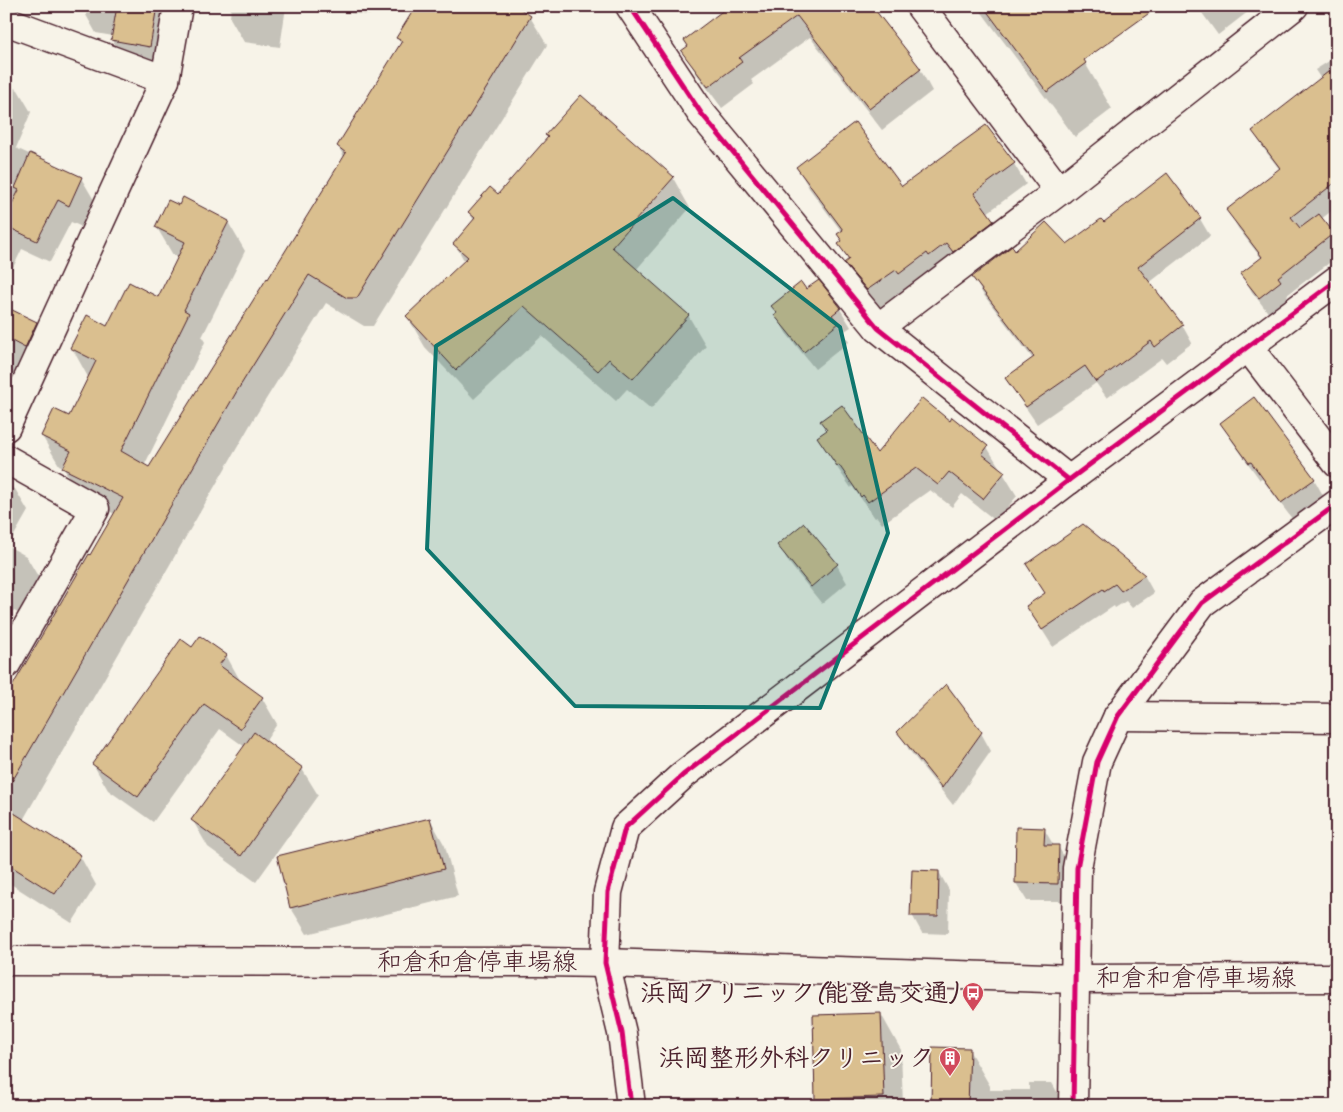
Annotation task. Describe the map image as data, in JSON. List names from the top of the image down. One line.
{"streets":{"street":["和倉和倉停車場線"]},"places":{"bus stop":["浜岡クリニック(能登島交通)"],"building":["浜岡整形外科クリニック"]}}
